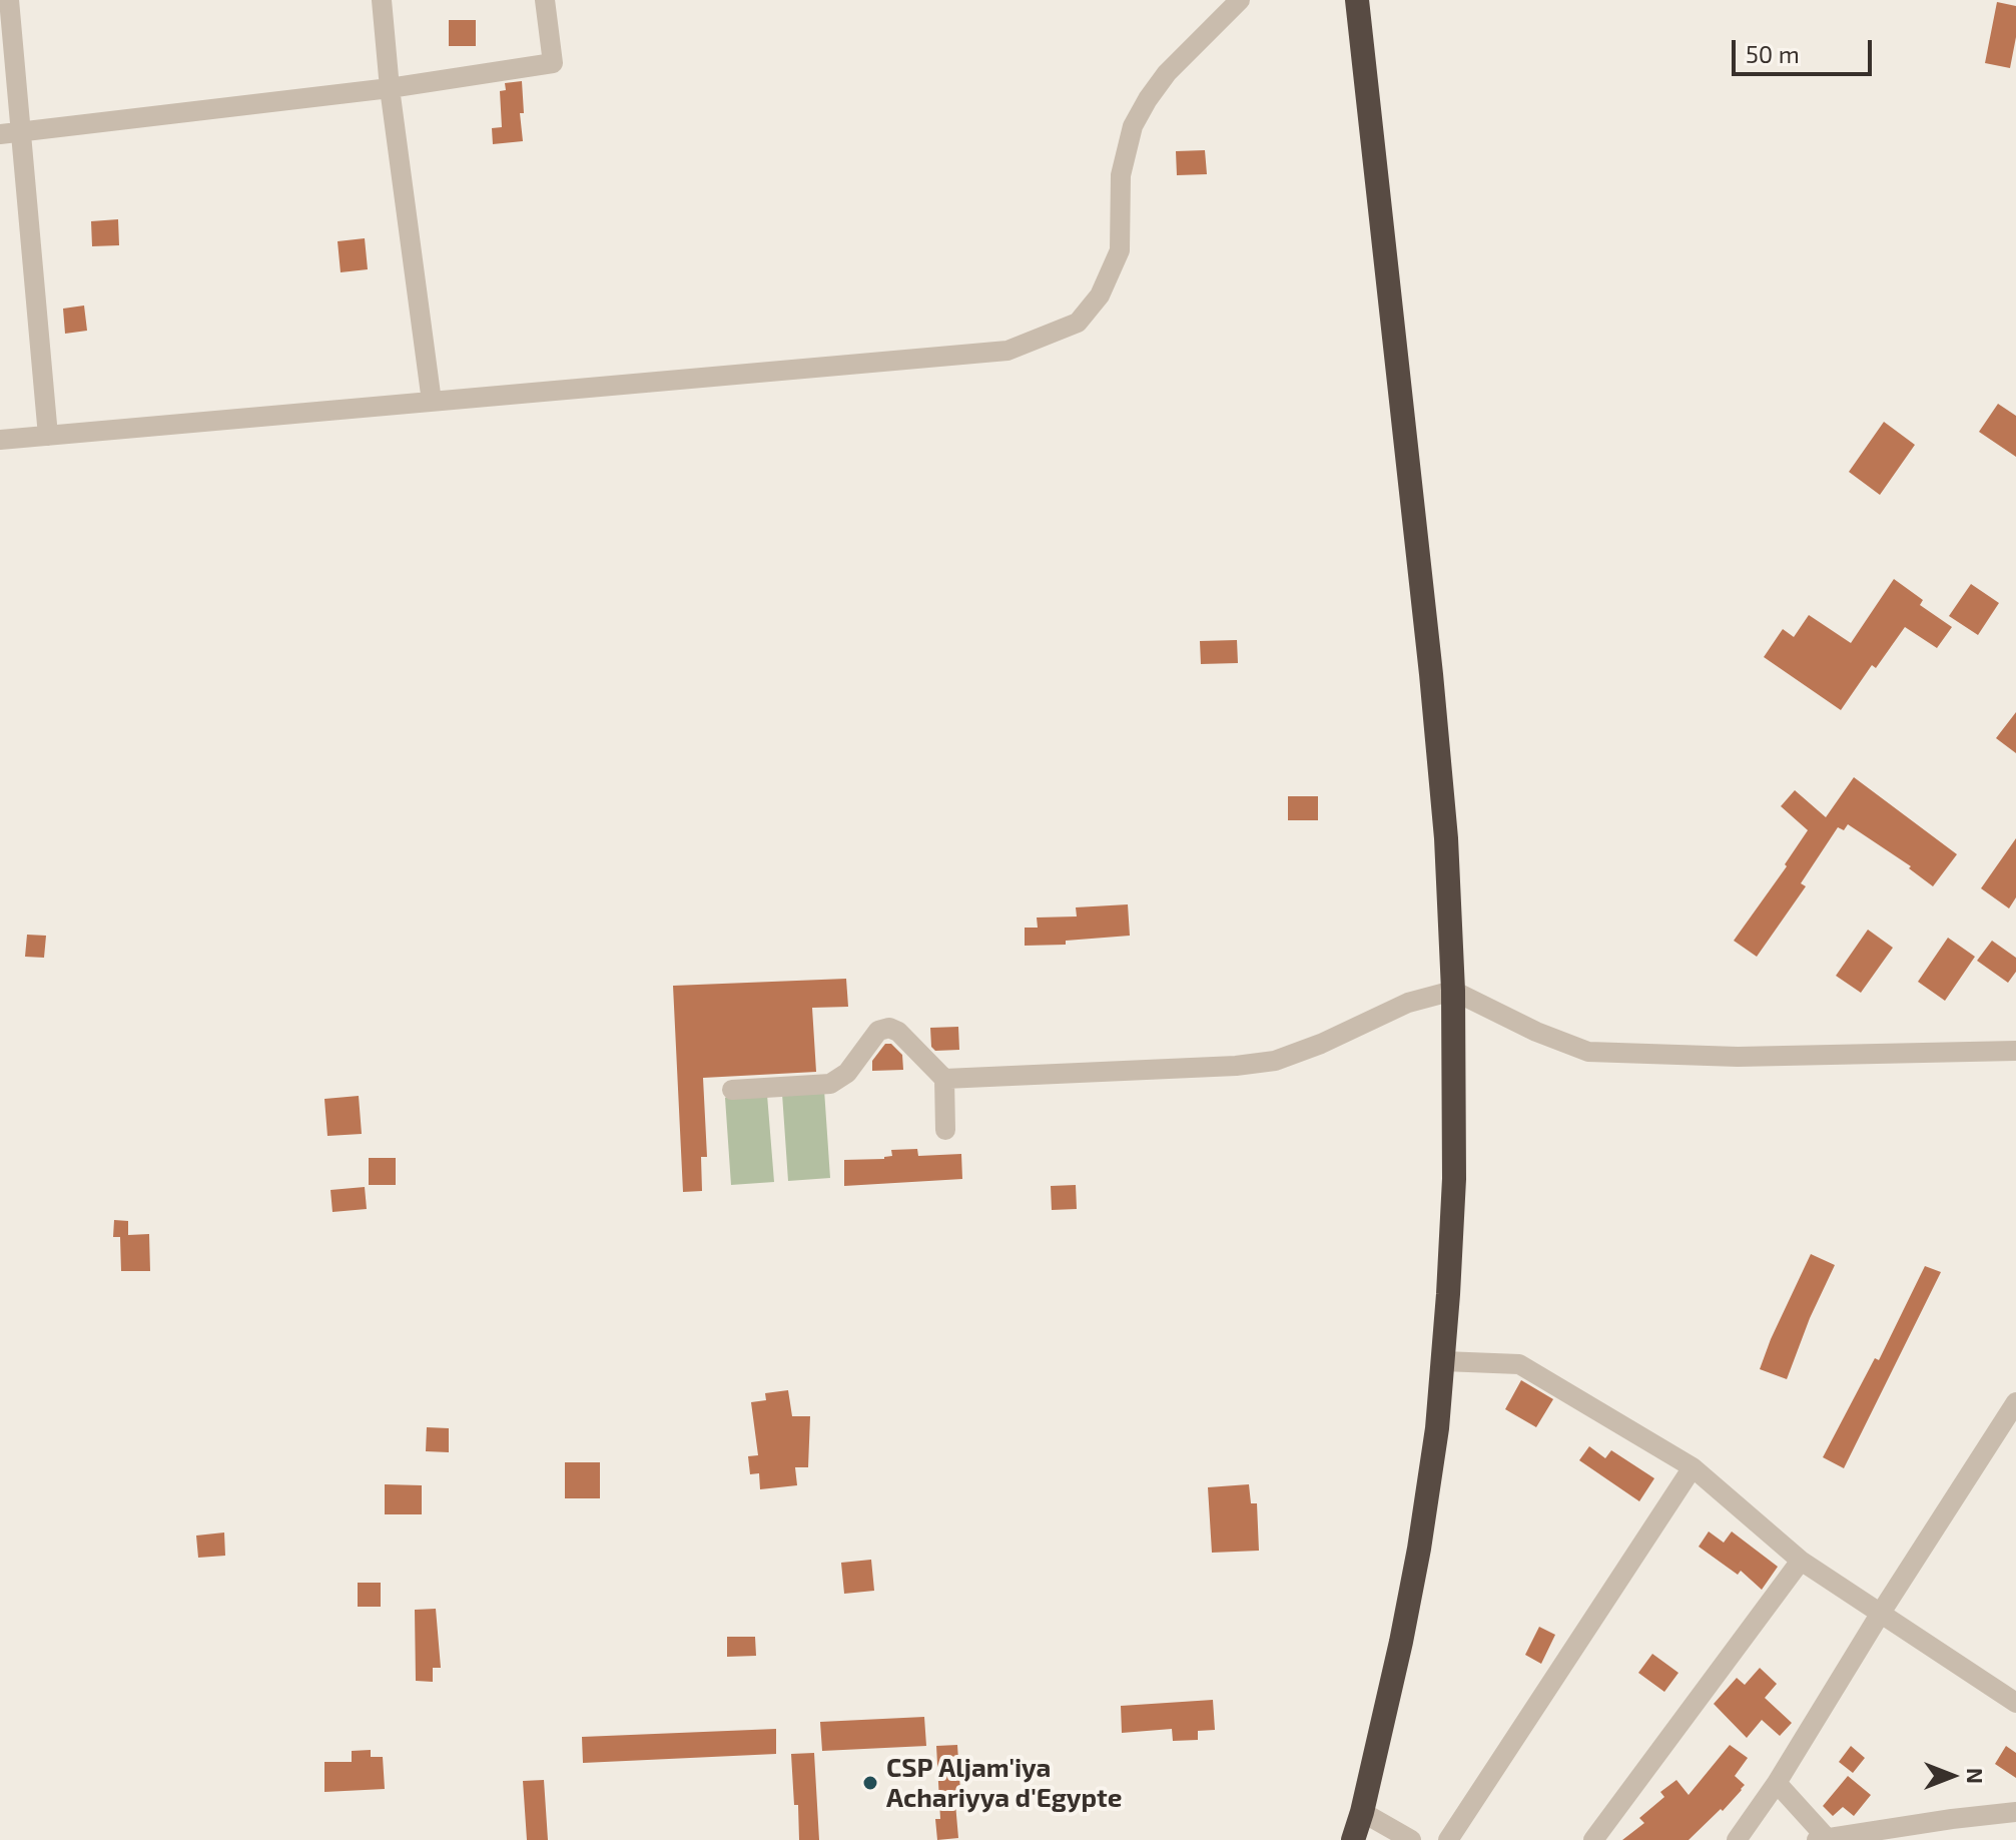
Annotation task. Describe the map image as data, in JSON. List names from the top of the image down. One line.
{"places":["CSP Aljam'iya Achariyya d'Egypte"],"scale_bar":"50 m","north":"right"}
